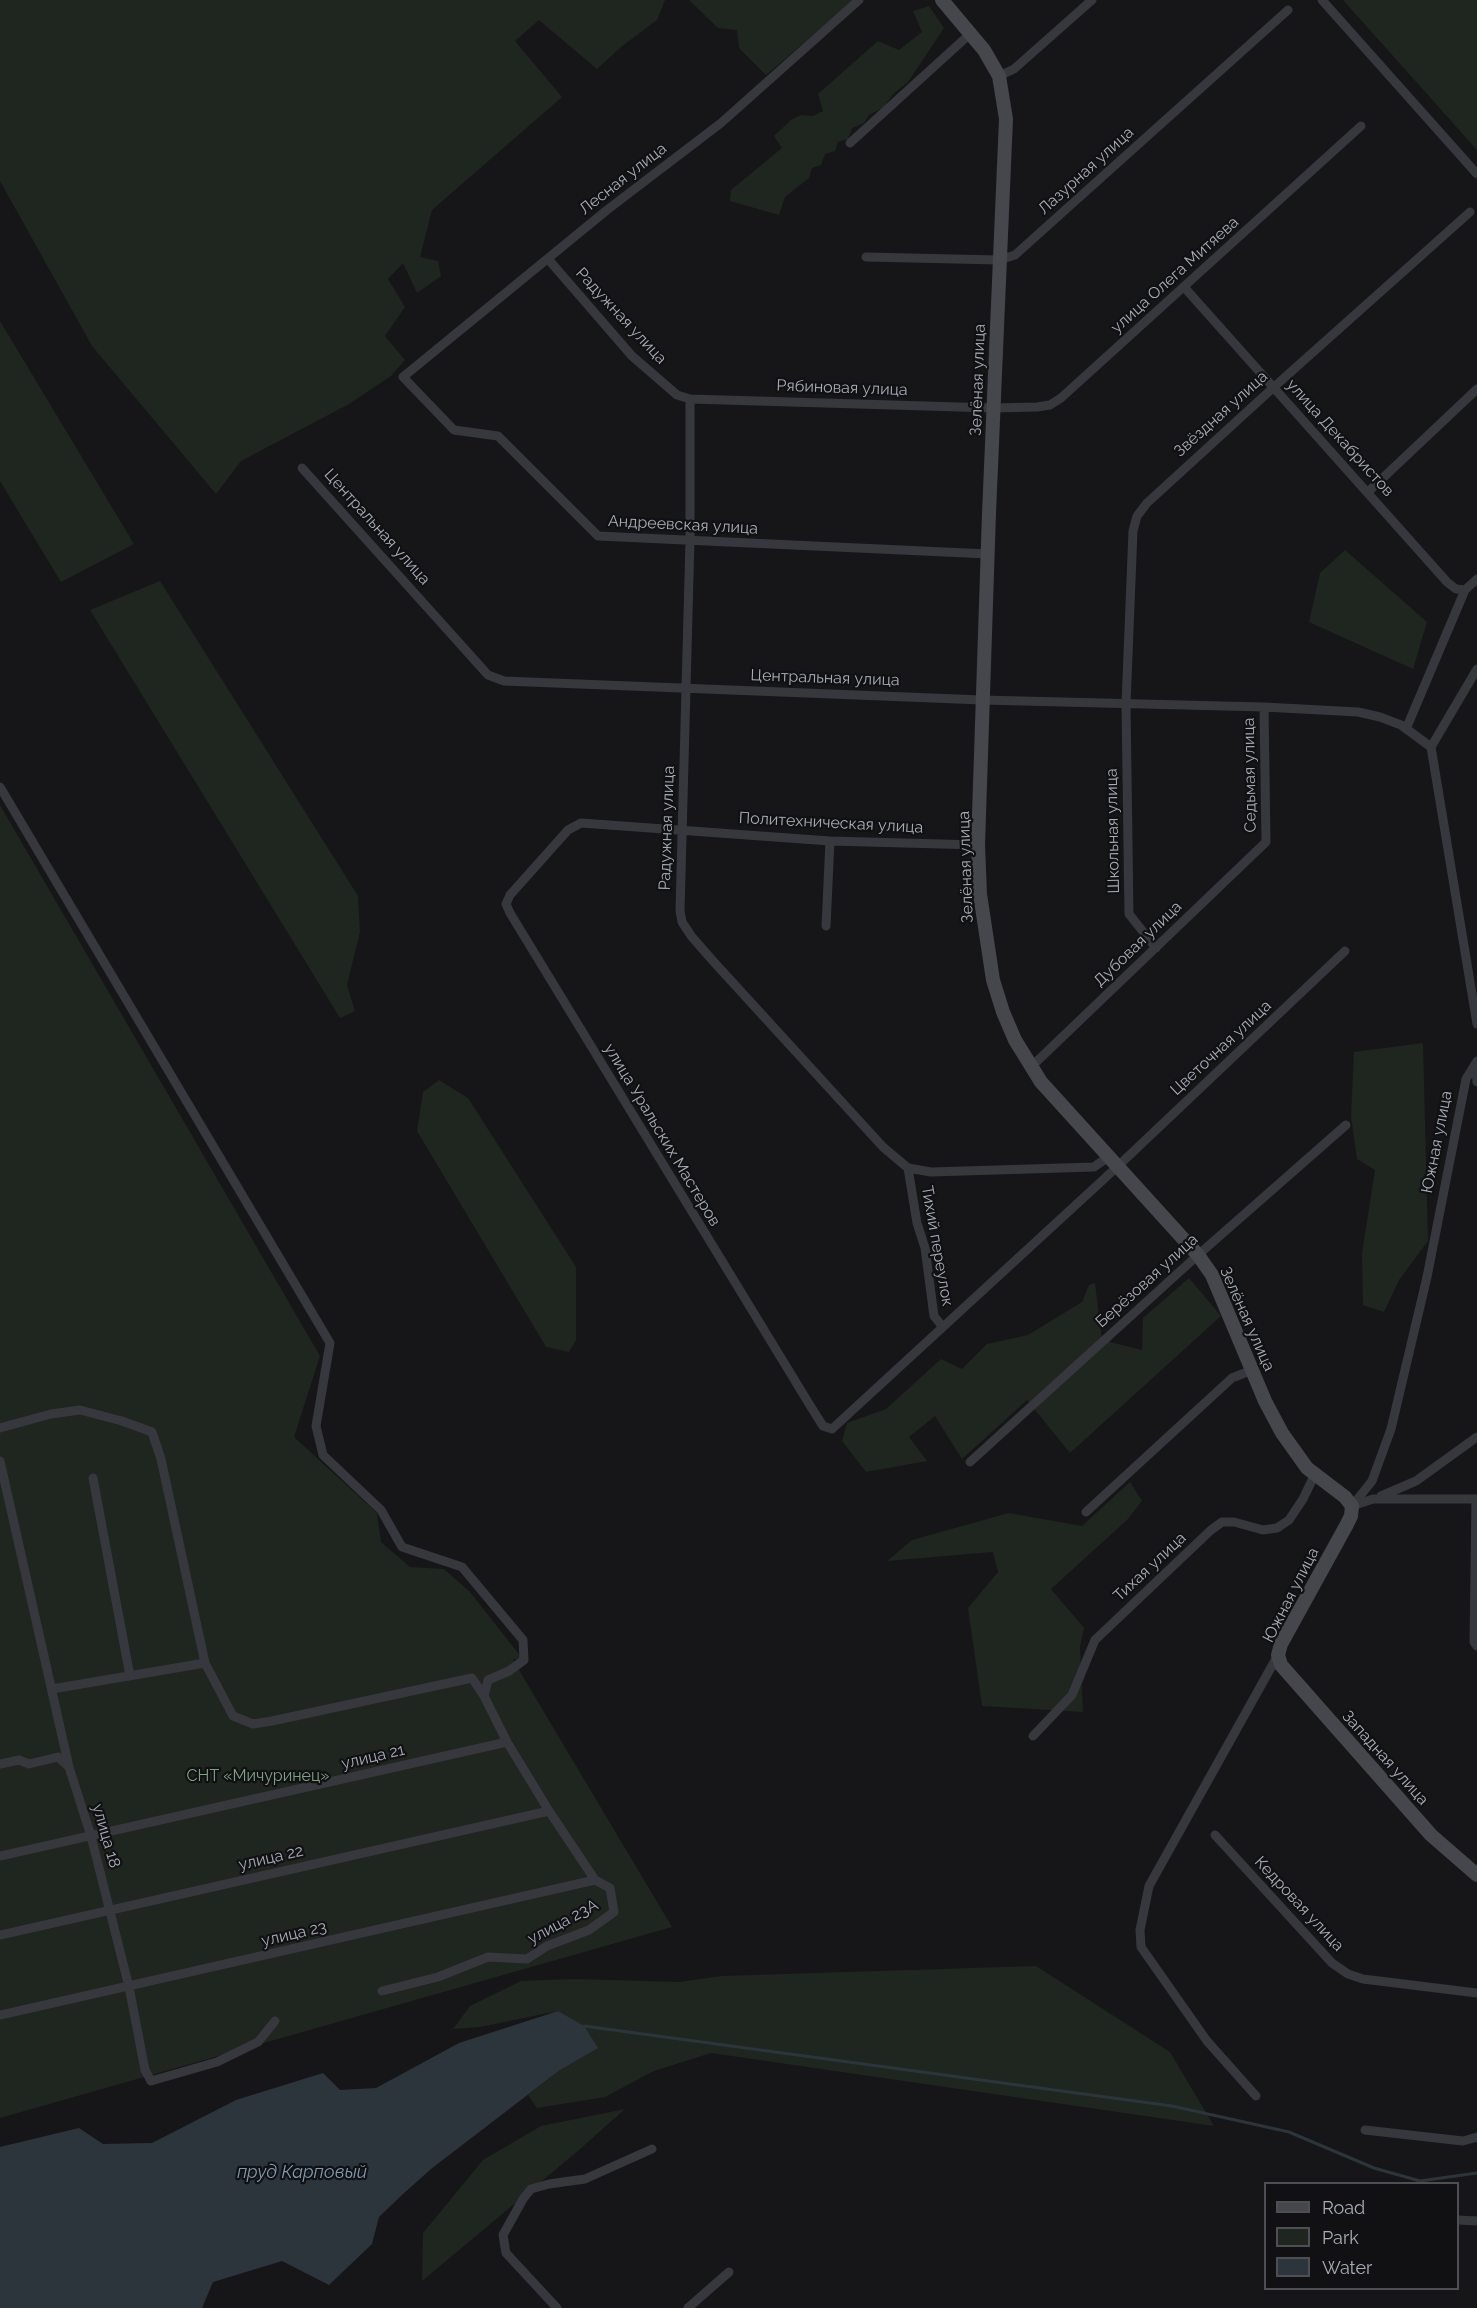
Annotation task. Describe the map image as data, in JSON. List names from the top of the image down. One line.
{"streets":{"street":["Лазурная улица","Лесная улица","улица Олега Митяева","Радужная улица","Зелёная улица","Рябиновая улица","Звёздная улица","улица Декабристов","Андреевская улица","Центральная улица","Седьмая улица","Политехническая улица","Школьная улица","Дубовая улица","Цветочная улица","улица Уральских Мастеров","Южная улица","Тихий переулок","Берёзовая улица","Тихая улица","улица 21","Западная улица","улица 18","улица 22","Кедровая улица","улица 23А","улица 23"]},"crossings":[["Лазурная улица","Зелёная улица"],["Лесная улица","Радужная улица"],["Лесная улица","Андреевская улица"],["улица Олега Митяева","Зелёная улица"],["улица Олега Митяева","Рябиновая улица"],["улица Олега Митяева","улица Декабристов"],["Радужная улица","Рябиновая улица"],["Радужная улица","Андреевская улица"],["Радужная улица","Центральная улица"],["Радужная улица","Политехническая улица"],["Радужная улица","улица Уральских Мастеров"],["Радужная улица","Тихий переулок"],["Зелёная улица","Рябиновая улица"],["Зелёная улица","Андреевская улица"],["Зелёная улица","Центральная улица"],["Зелёная улица","Политехническая улица"],["Зелёная улица","Дубовая улица"],["Зелёная улица","Цветочная улица"],["Зелёная улица","Южная улица"],["Зелёная улица","Берёзовая улица"],["Зелёная улица","Тихая улица"],["Звёздная улица","улица Декабристов"],["Звёздная улица","Центральная улица"],["Звёздная улица","Школьная улица"],["Центральная улица","Седьмая улица"],["Центральная улица","Школьная улица"],["Седьмая улица","Дубовая улица"],["Политехническая улица","улица Уральских Мастеров"],["Школьная улица","Дубовая улица"],["Цветочная улица","улица Уральских Мастеров"],["Цветочная улица","Тихий переулок"],["улица Уральских Мастеров","Тихий переулок"],["Южная улица","Западная улица"],["улица 21","улица 18"],["улица 18","улица 22"],["улица 18","улица 23"],["улица 23А","улица 23"]],"water":["пруд Карповый"],"parks":["СНТ «Мичуринец»"],"legend":["Road","Park","Water"]}
